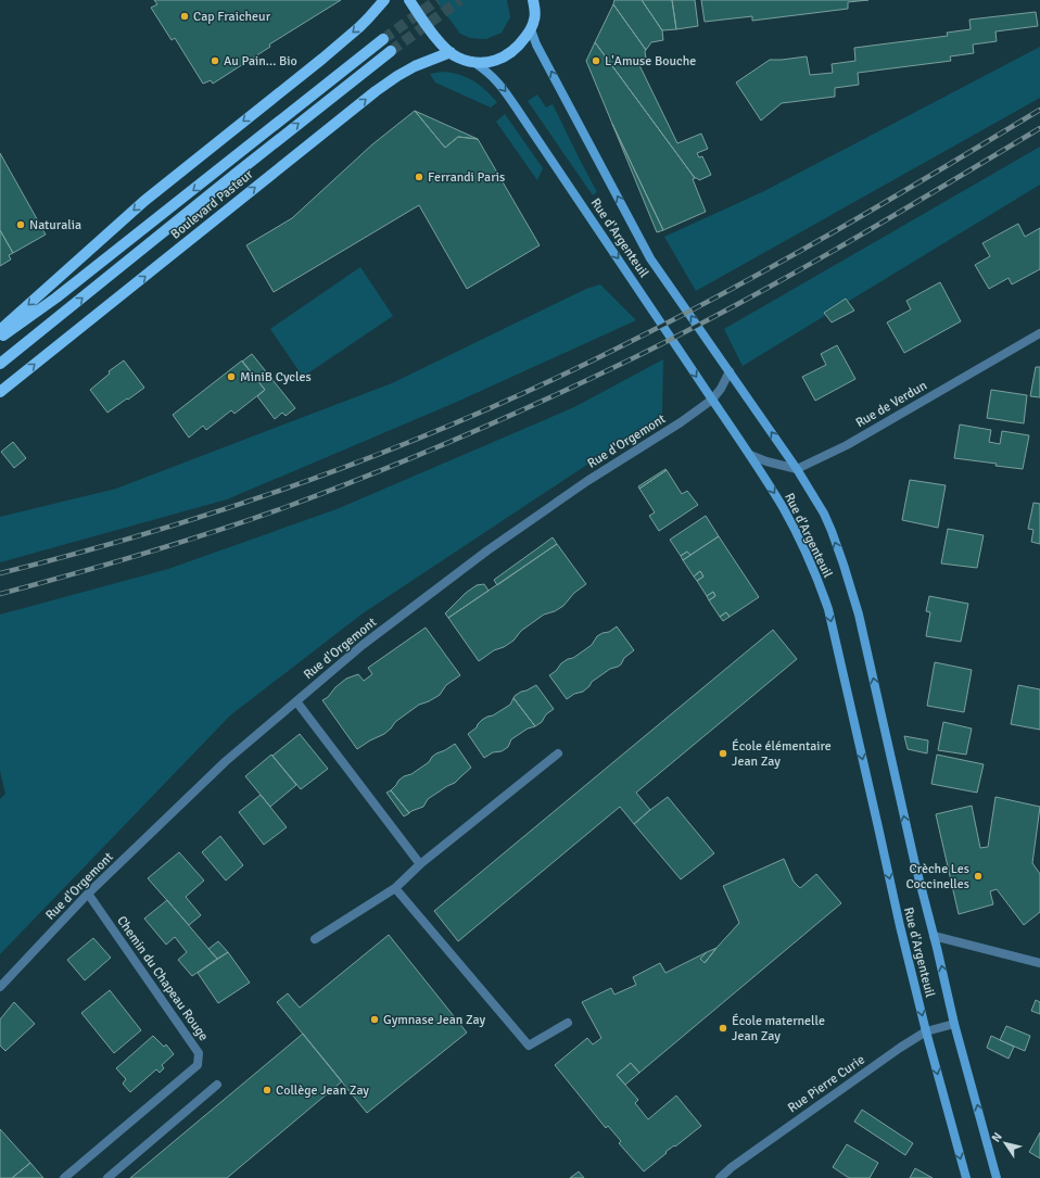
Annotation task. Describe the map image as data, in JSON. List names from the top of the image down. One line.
{"streets":{"main road":["Boulevard Pasteur","Rue d'Argenteuil"],"street":["Rue de Verdun","Rue d'Orgemont","Chemin du Chapeau Rouge","Rue Pierre Curie"]},"crossings":[["Rue d'Argenteuil","Rue de Verdun"],["Rue d'Argenteuil","Rue d'Orgemont"],["Rue d'Argenteuil","Rue Pierre Curie"],["Rue d'Orgemont","Chemin du Chapeau Rouge"]],"places":["Cap Fraicheur","Au Pain... Bio","L'Amuse Bouche","Ferrandi Paris","Naturalia","MiniB Cycles","École élémentaire Jean Zay","Crèche Les Coccinelles","Gymnase Jean Zay","École maternelle Jean Zay","Collège Jean Zay"],"north":"top left"}
